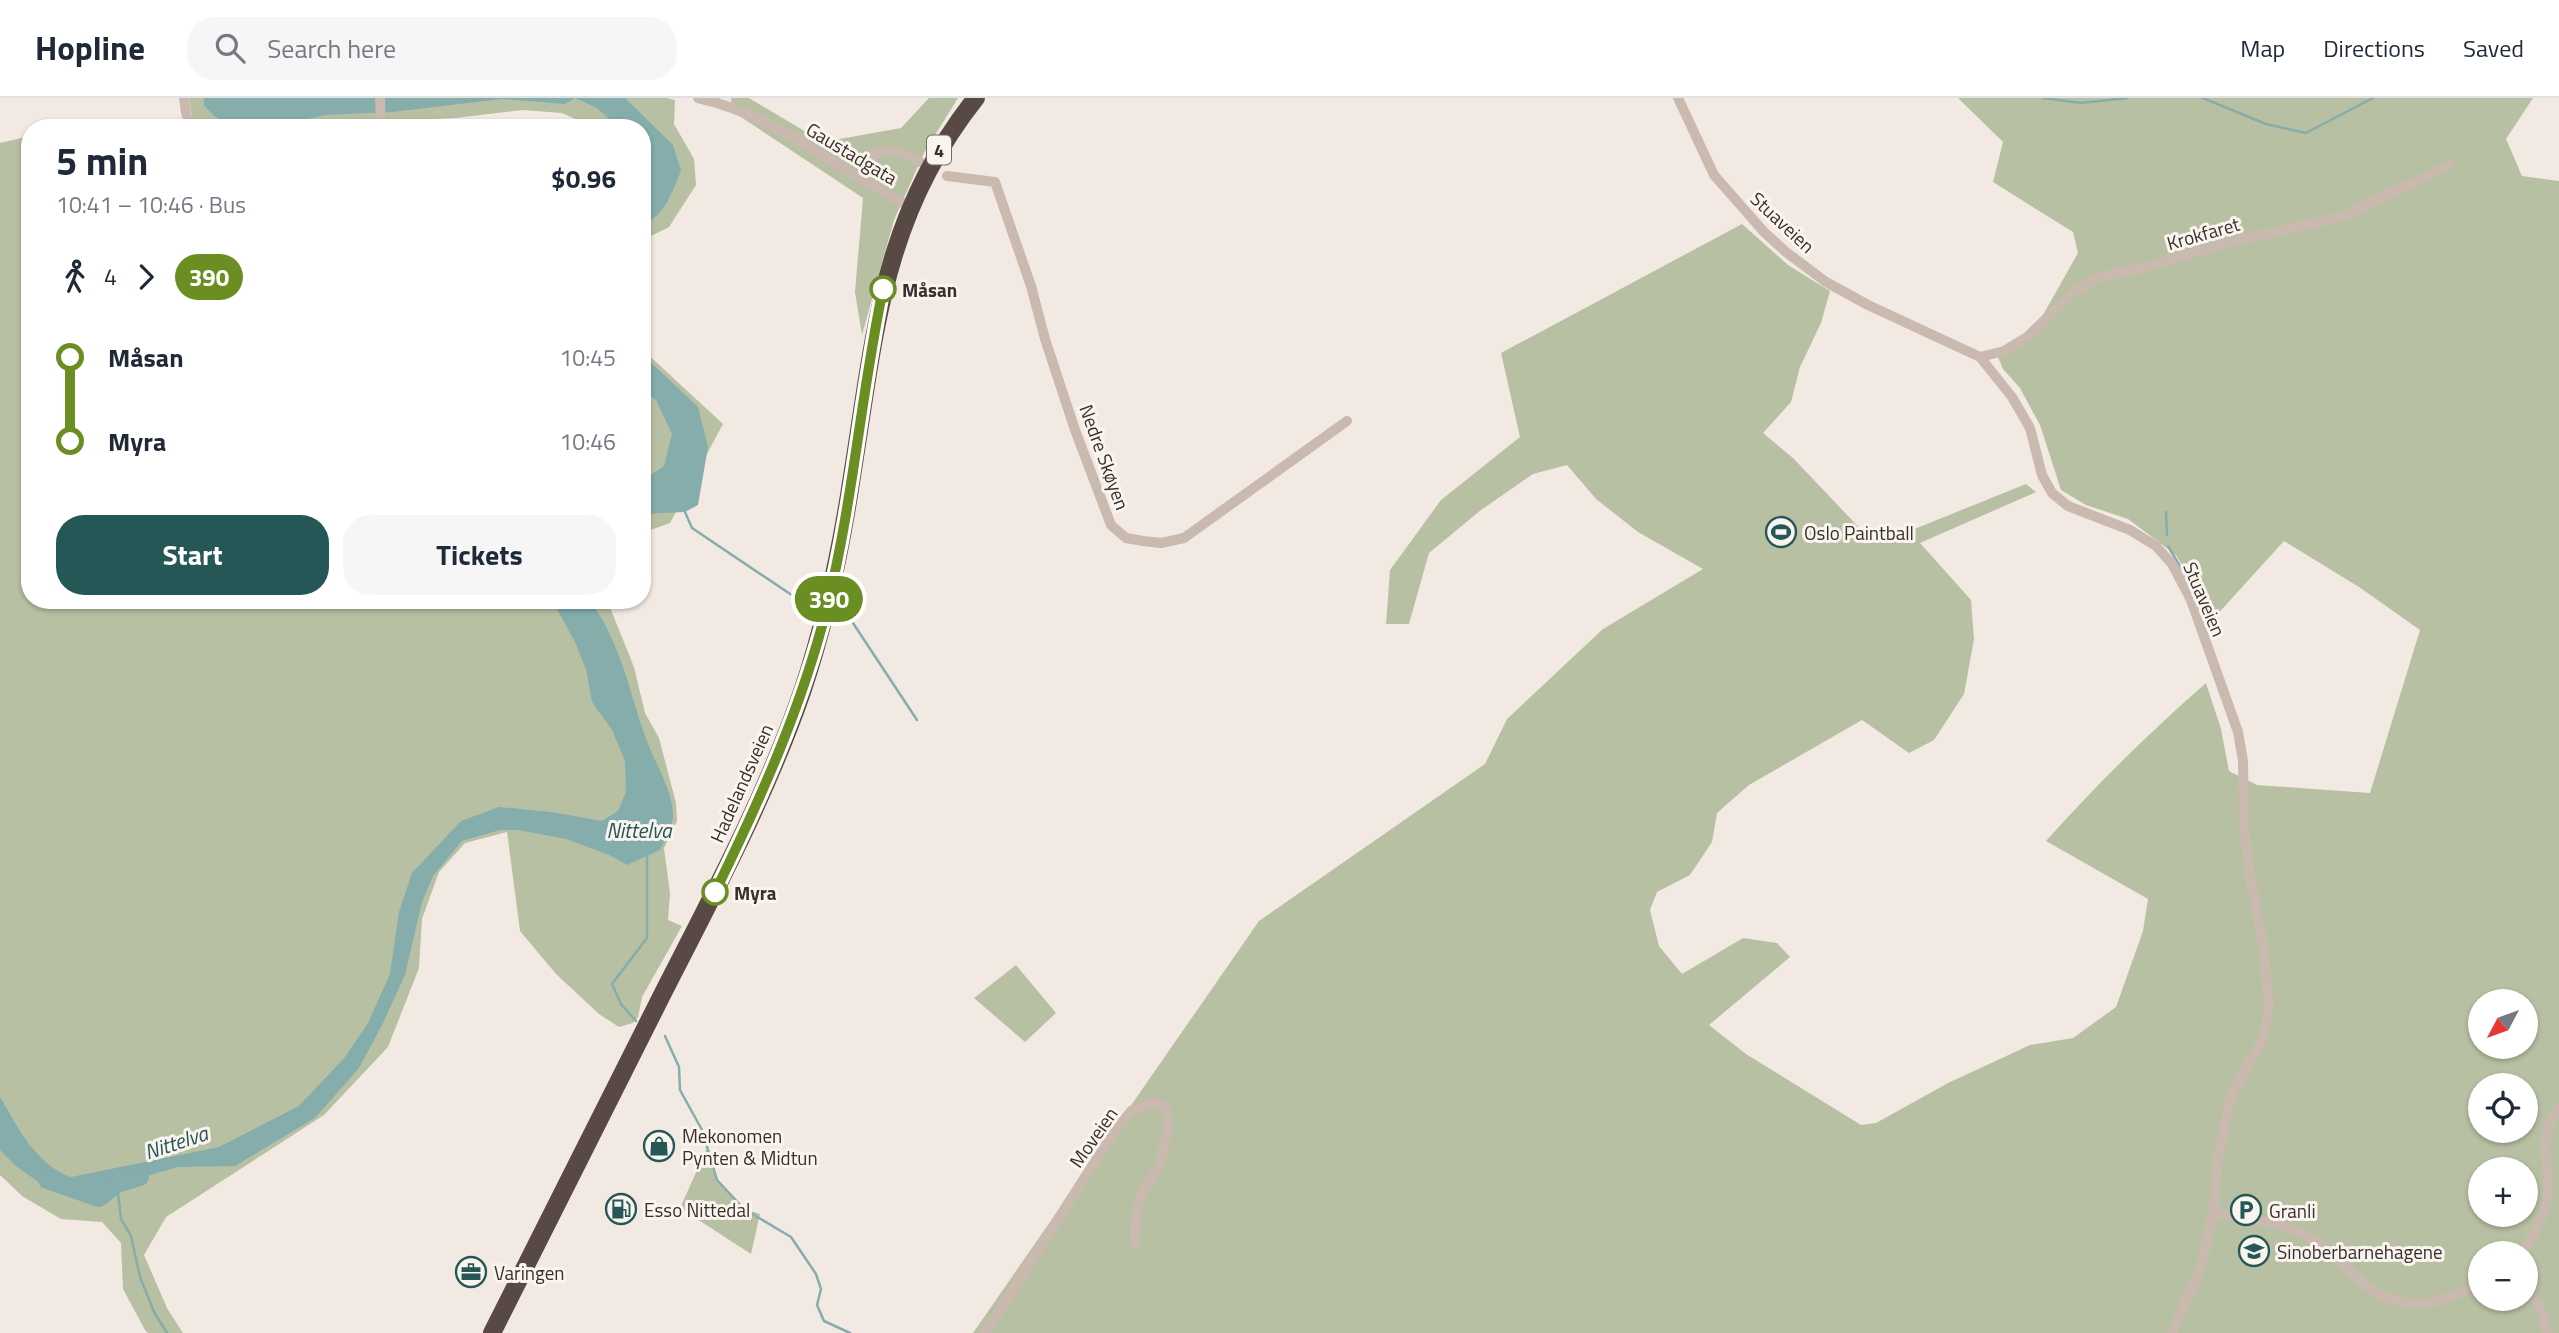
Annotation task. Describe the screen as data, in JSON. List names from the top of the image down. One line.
{"streets":{"highway":["4","Hadelandsveien"],"street":["Gaustadgata","Stuaveien","Krokfaret","Nedre Skøyen","Moveien"]},"crossings":[["4","Gaustadgata"],["4","Hadelandsveien"],["Gaustadgata","Hadelandsveien"],["Stuaveien","Krokfaret"]],"water":["Nittelva"],"places":{"other":["Måsan","Myra"],"sports":["Oslo Paintball"],"shop":["Mekonomen Pynten & Midtun"],"fuel station":["Esso Nittedal"],"parking":["Granli"],"school or university":["Sinoberbarnehagene"],"office":["Varingen"]},"lines":["bus line 390"],"north":"bottom left","page":{"header":"Hopline","search":"Search here","nav":["Map","Directions","Saved"],"on_map":"390","heading":["5 min","10:41 – 10:46 · Bus","$0.96"],"legs":["4","390"],"list":[{"name":"Måsan","value":"10:45"},{"name":"Myra","value":"10:46"}],"buttons":["Start","Tickets"],"map_buttons":["+","−"]}}
